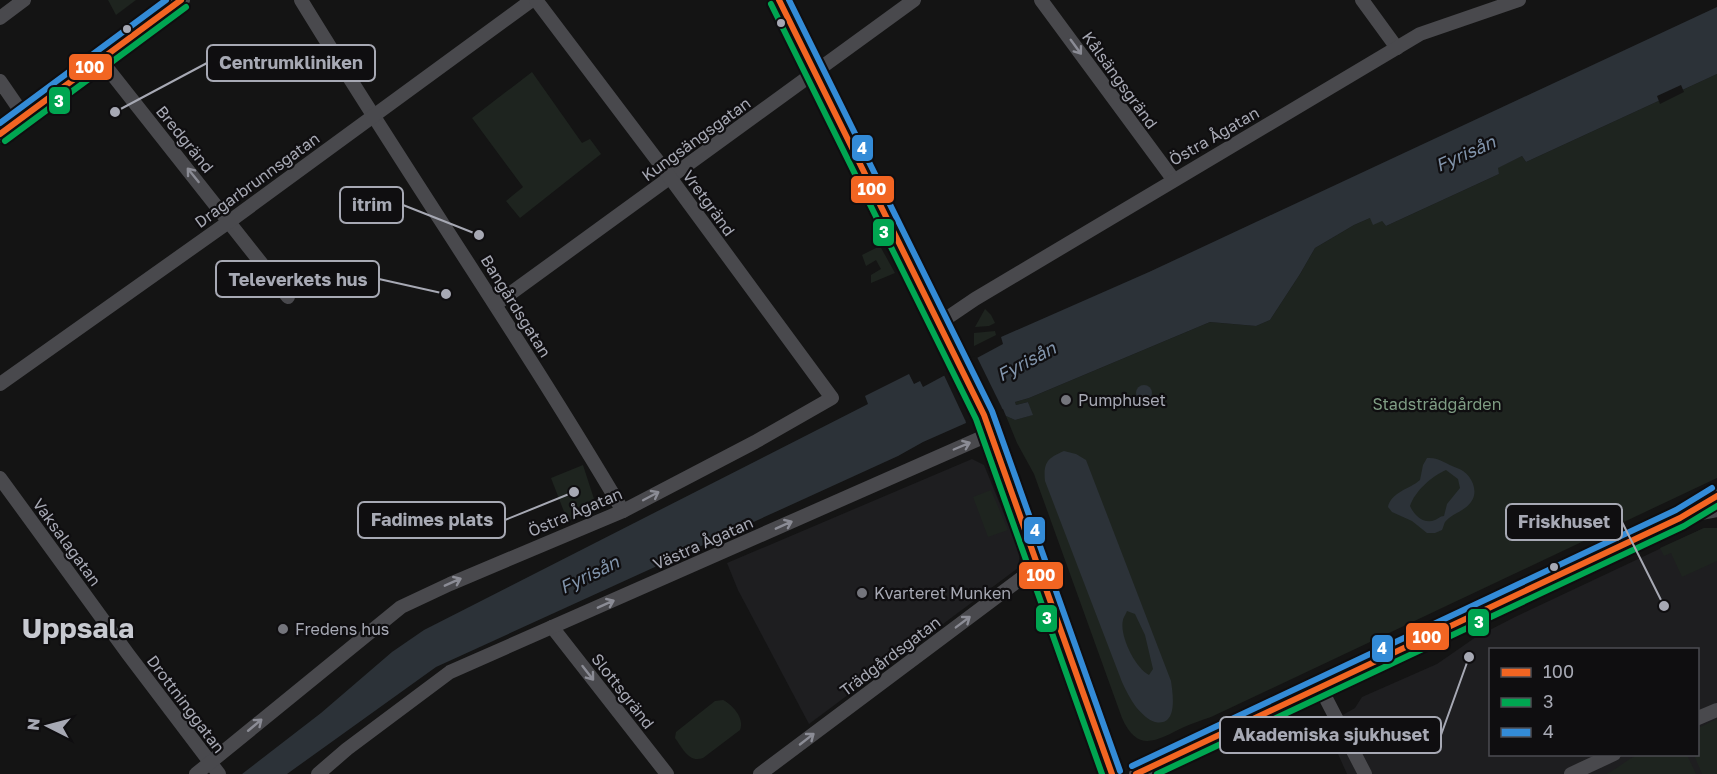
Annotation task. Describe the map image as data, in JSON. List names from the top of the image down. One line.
{"streets":{"street":["Kålsängsgränd","Östra Ågatan","Bredgränd","Kungsängsgatan","Dragarbrunnsgatan","Vretgränd","Bangårdsgatan","Vaksalagatan","Västra Ågatan","Trädgårdsgatan","Slottsgränd","Drottninggatan"]},"crossings":[["Kålsängsgränd","Östra Ågatan"],["Östra Ågatan","Vretgränd"],["Östra Ågatan","Bangårdsgatan"],["Östra Ågatan","Drottninggatan"],["Bredgränd","Dragarbrunnsgatan"],["Kungsängsgatan","Vretgränd"],["Kungsängsgatan","Bangårdsgatan"],["Dragarbrunnsgatan","Vretgränd"],["Dragarbrunnsgatan","Bangårdsgatan"],["Vaksalagatan","Drottninggatan"],["Västra Ågatan","Slottsgränd"]],"one_way":["Kålsängsgränd","Östra Ågatan","Bredgränd","Västra Ågatan","Trädgårdsgatan","Slottsgränd"],"districts":["Uppsala"],"water":["Fyrisån"],"parks":["Stadsträdgården"],"places":["Centrumkliniken","itrim","Televerkets hus","Pumphuset","Fadimes plats","Kvarteret Munken","Friskhuset","Fredens hus","Akademiska sjukhuset"],"lines":["transit line 100","transit line 4","transit line 3"],"legend":["100","3","4"],"north":"left"}
